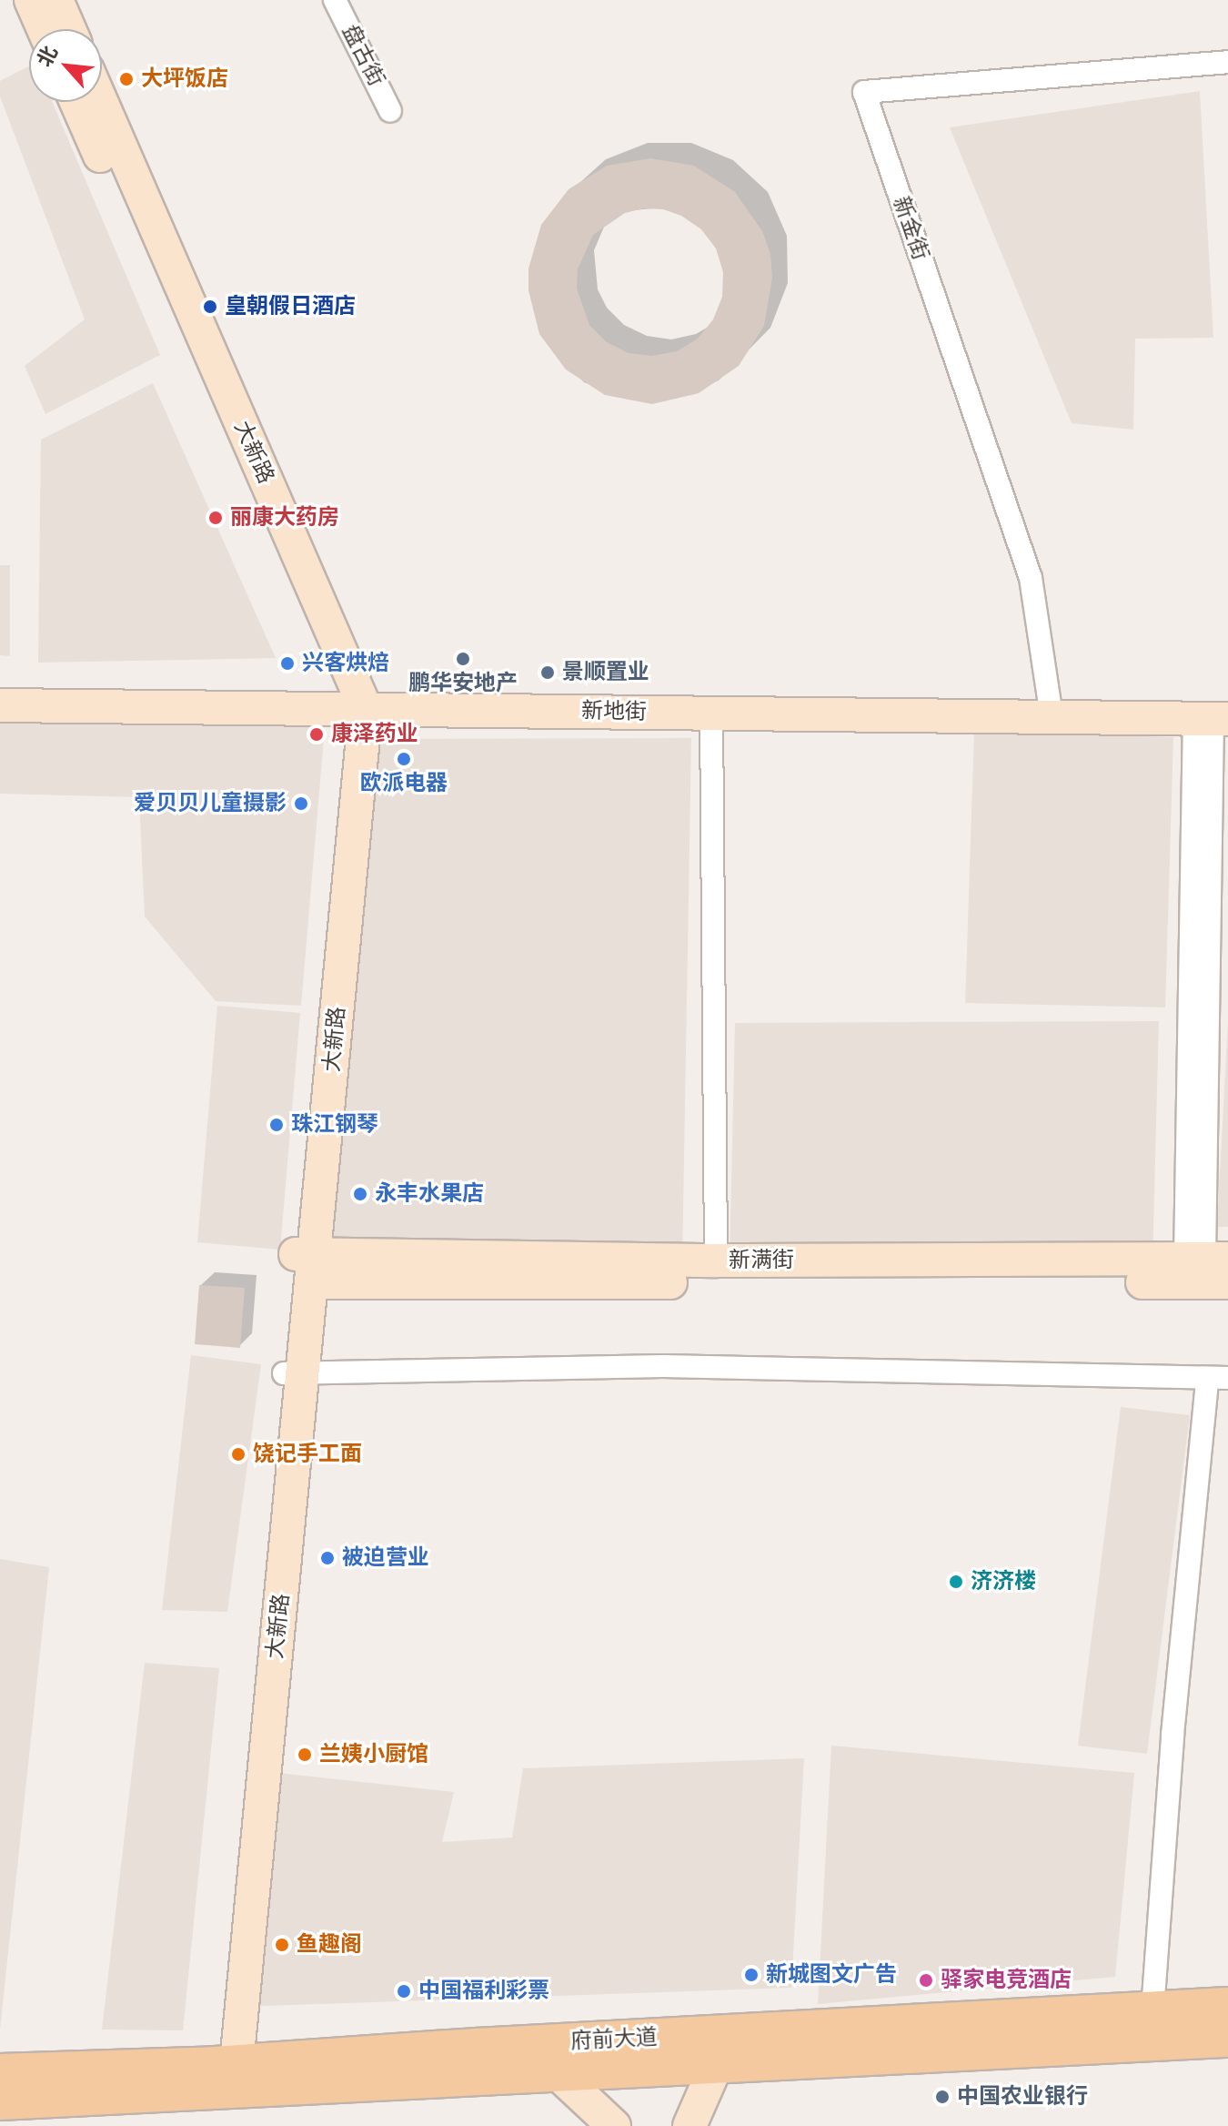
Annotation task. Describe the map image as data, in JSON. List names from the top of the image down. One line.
{"streets":{"main road":["府前大道"],"street":["盘古街","新金街","大新路","新地街","新满街"]},"crossings":[["新金街","新地街"],["大新路","新地街"],["大新路","新满街"],["大新路","府前大道"]],"places":["大坪饭店","皇朝假日酒店","丽康大药房","鹏华安地产","兴客烘焙","景顺置业","康泽药业","欧派电器","爱贝贝儿童摄影","珠江钢琴","永丰水果店","饶记手工面","被迫营业","济济楼","兰姨小厨馆","鱼趣阁","新城图文广告","驿家电竞酒店","中国福利彩票","中国农业银行"],"north":"top left"}
